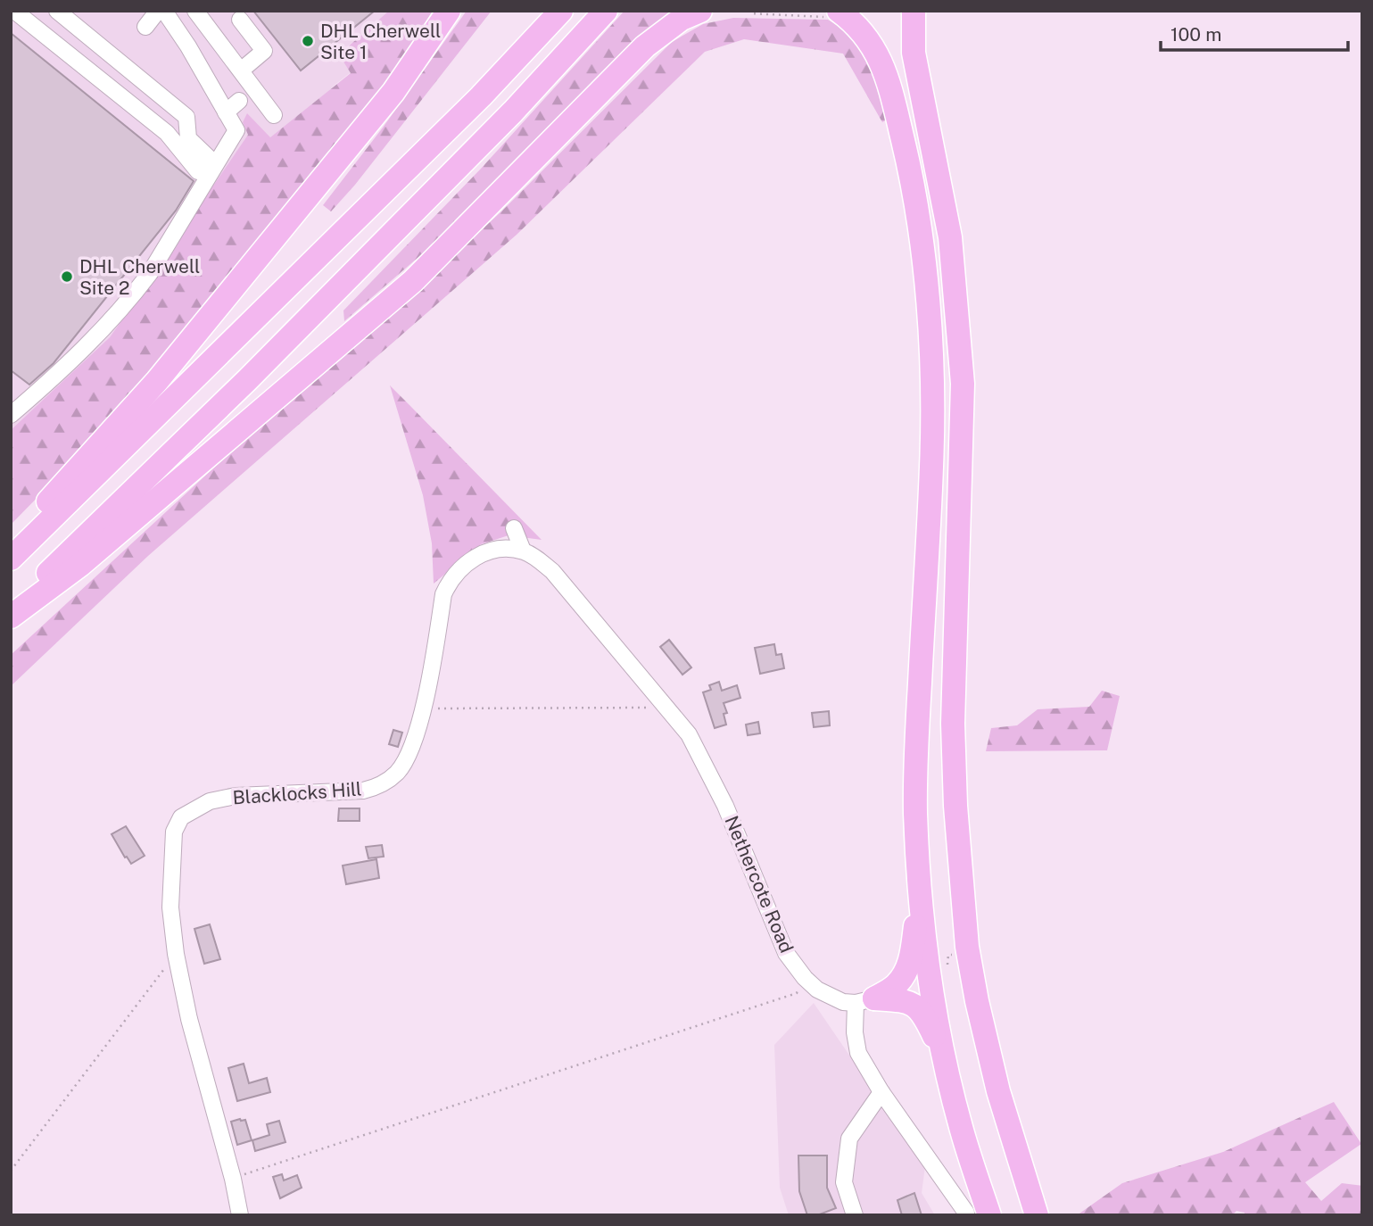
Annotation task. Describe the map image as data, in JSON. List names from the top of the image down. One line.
{"streets":{"street":["Blacklocks Hill","Nethercote Road"]},"places":["DHL Cherwell Site 1","DHL Cherwell Site 2"],"scale_bar":"100 m"}
